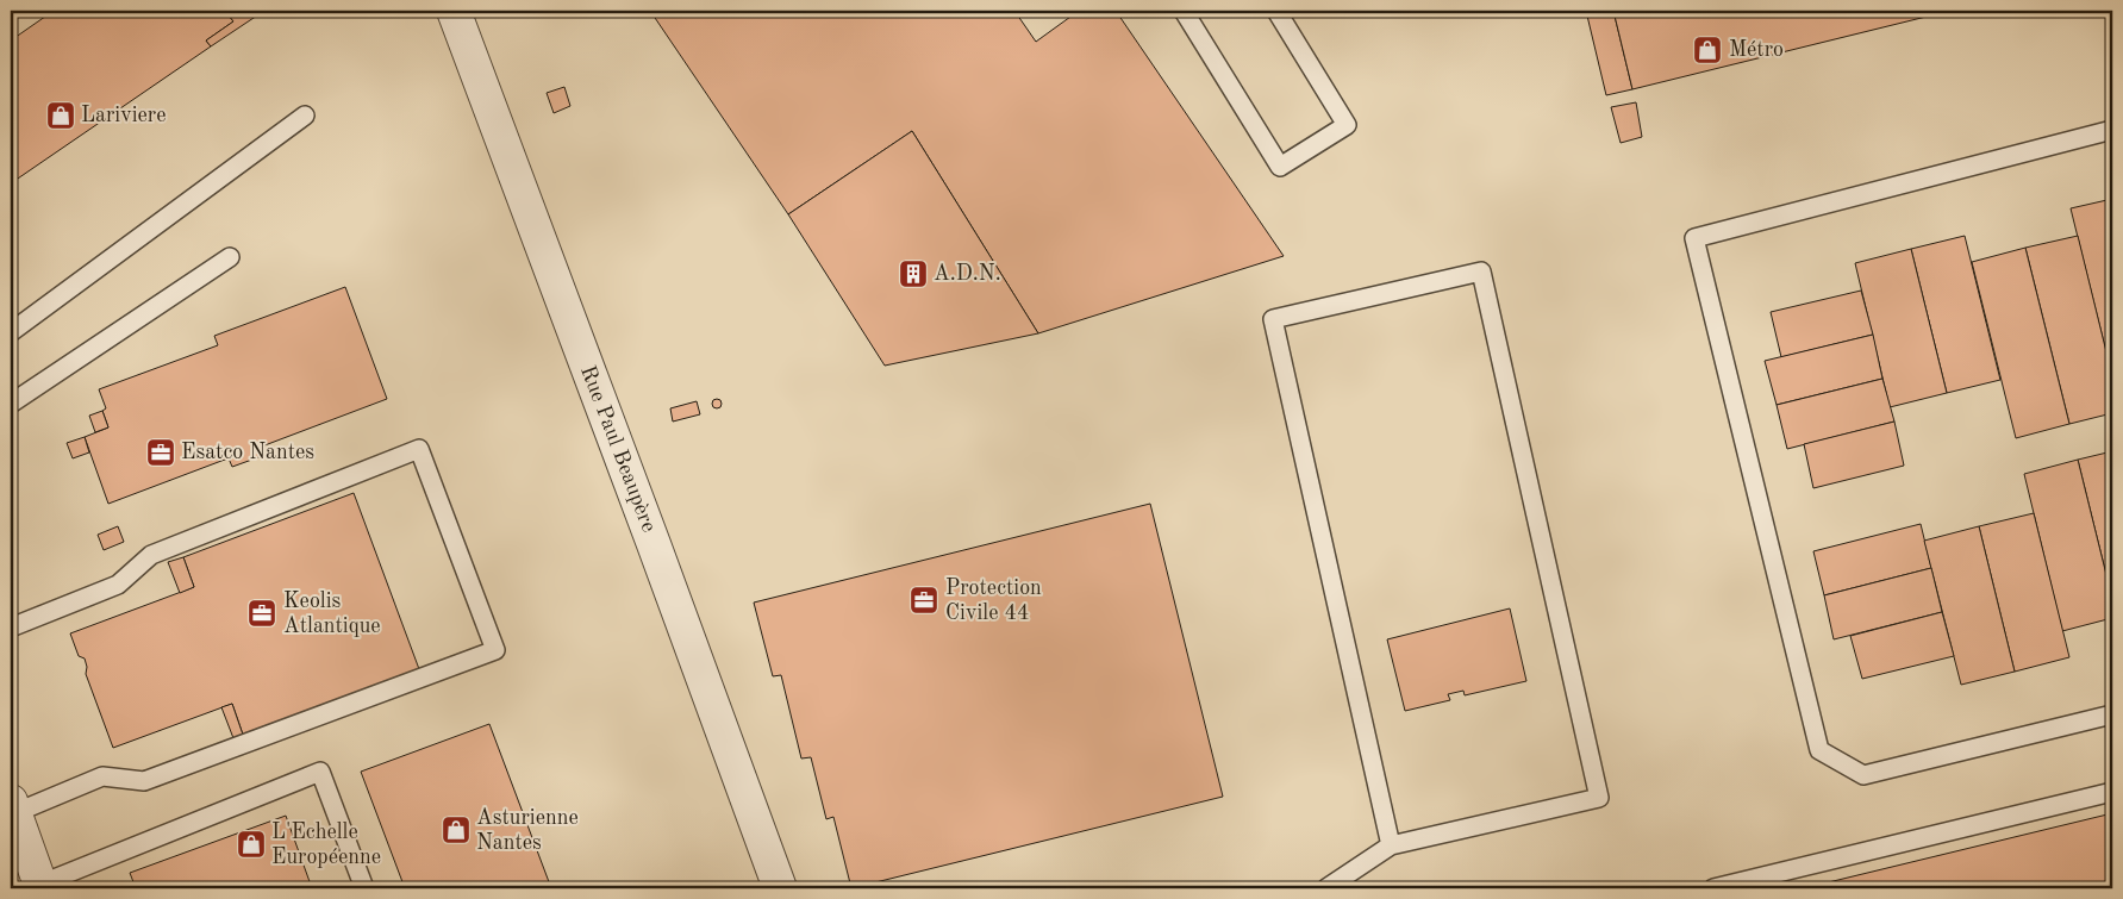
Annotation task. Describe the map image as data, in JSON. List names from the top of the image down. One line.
{"streets":{"street":["Rue Paul Beaupère"]},"places":{"shop":["Métro","Lariviere","Asturienne Nantes","L'Echelle Européenne"],"building":["A.D.N."],"office":["Esatco Nantes","Protection Civile 44","Keolis Atlantique"]}}
